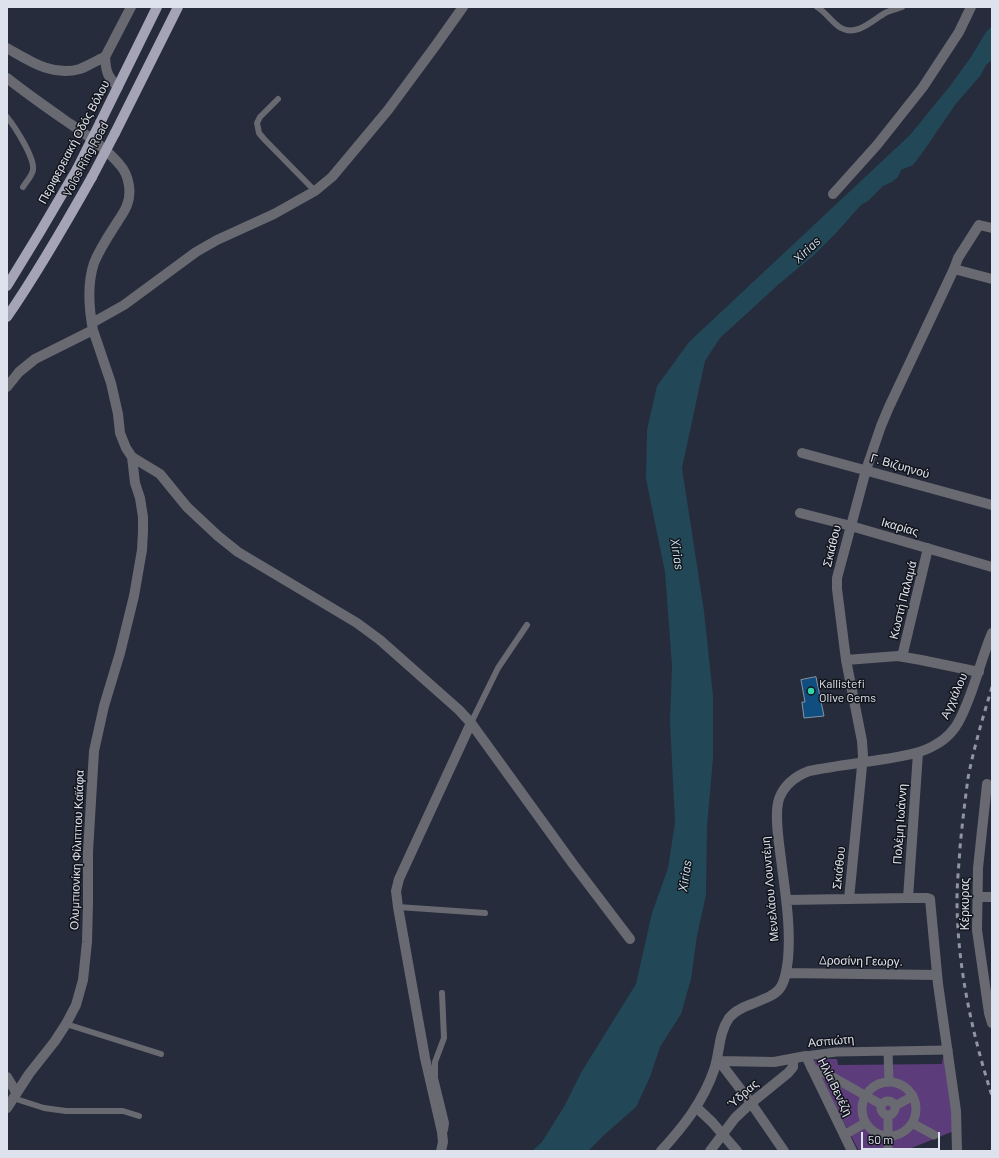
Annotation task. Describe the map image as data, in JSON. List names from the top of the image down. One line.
{"streets":{"main road":["Περιφερειακή Οδός Βόλου","Volos Ring Road"],"street":["Γ. Βιζυηνού","Ικαρίας","Σκιάθου","Κωστή Παλαμά","Αγχιάλου","Πολέμη Ιωάννη","Ολυμπιονίκη Φίλιππου Καϊάφα","Μενελάου Λουντέμη","Κέρκυρας","Δροσίνη Γεωργ.","Ασπιώτη","Ηλία Βενέζη","Ύδρας"]},"crossings":[["Γ. Βιζυηνού","Σκιάθου"],["Ικαρίας","Σκιάθου"],["Ικαρίας","Κωστή Παλαμά"],["Σκιάθου","Μενελάου Λουντέμη"],["Αγχιάλου","Πολέμη Ιωάννη"],["Αγχιάλου","Μενελάου Λουντέμη"],["Πολέμη Ιωάννη","Μενελάου Λουντέμη"],["Μενελάου Λουντέμη","Δροσίνη Γεωργ."],["Μενελάου Λουντέμη","Ασπιώτη"],["Ασπιώτη","Ηλία Βενέζη"],["Ασπιώτη","Ύδρας"]],"water":["Xirias"],"places":["Kallistefi Olive Gems"],"scale_bar":"50 m"}
